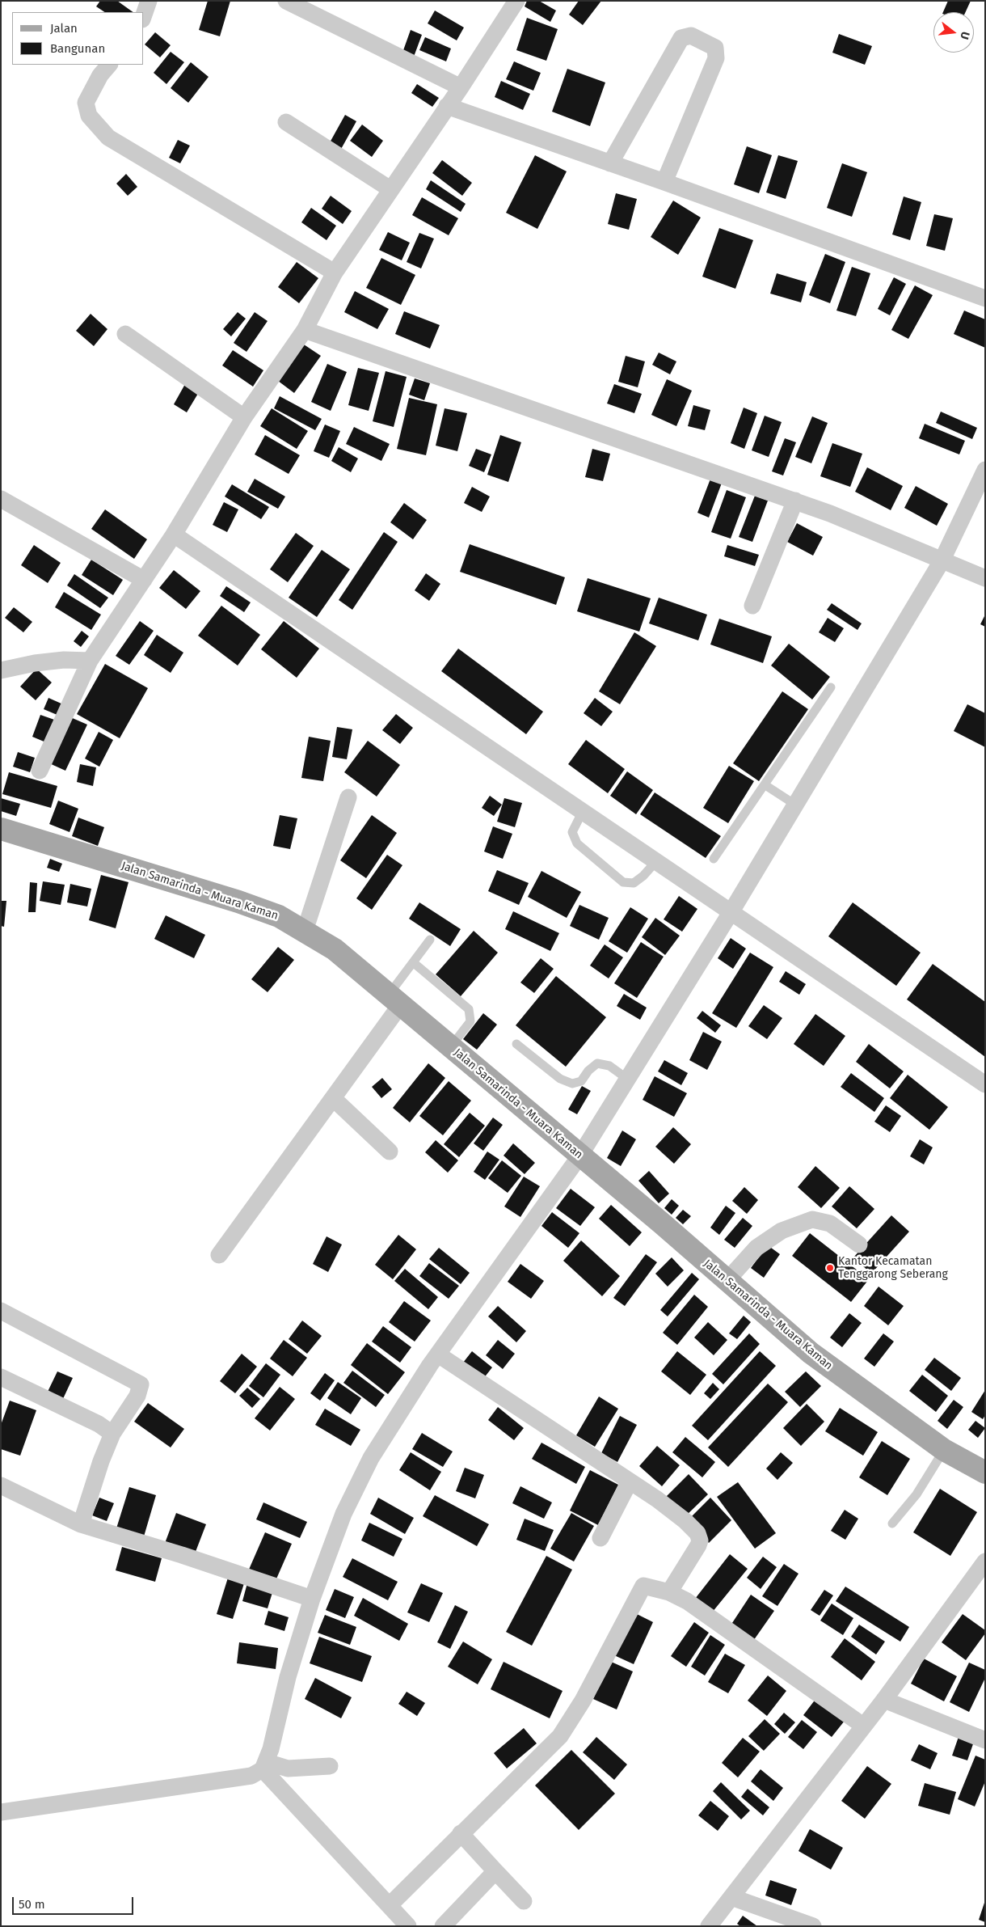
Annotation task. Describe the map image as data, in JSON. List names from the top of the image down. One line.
{"streets":{"main road":["Jalan Samarinda - Muara Kaman"]},"places":["Kantor Kecamatan Tenggarong Seberang"],"legend":["Jalan","Bangunan"],"scale_bar":"50 m","north":"right"}
